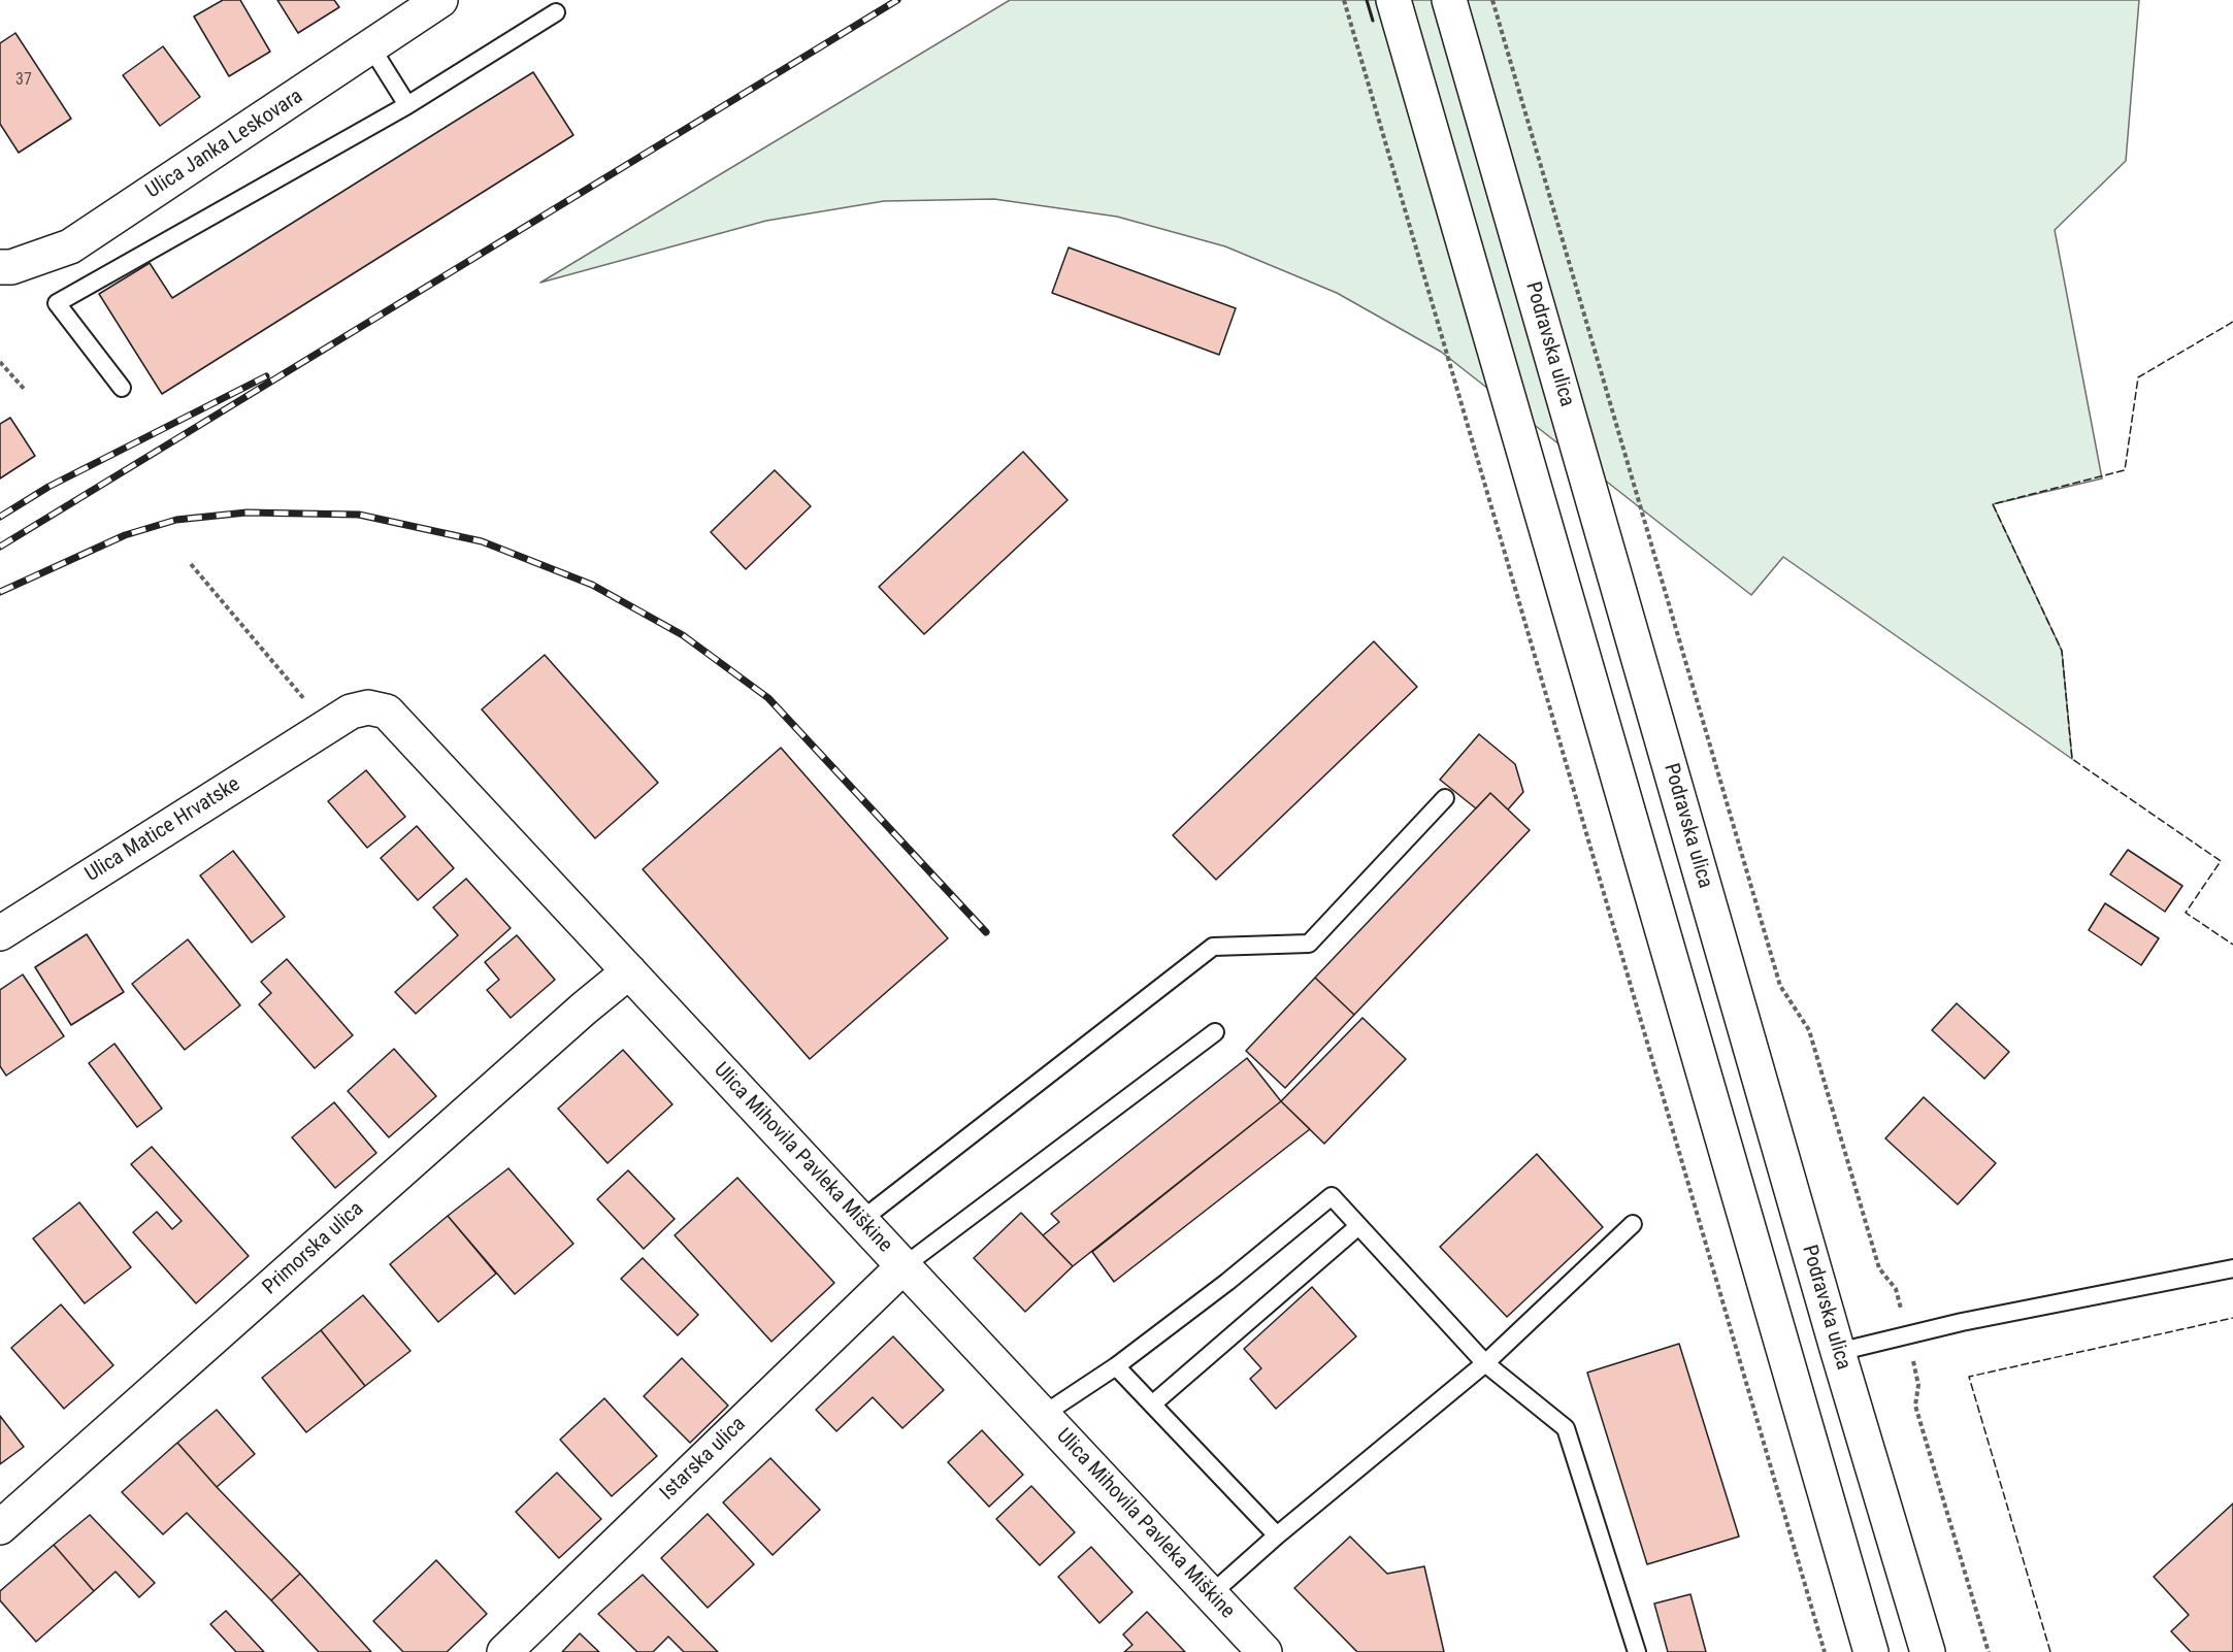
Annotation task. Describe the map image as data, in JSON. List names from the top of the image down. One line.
{"streets":{"street":["Ulica Janka Leskovara","Podravska ulica","Ulica Matice Hrvatske","Ulica Mihovila Pavleka Miškine","Primorska ulica","Istarska ulica"]},"crossings":[["Ulica Matice Hrvatske","Ulica Mihovila Pavleka Miškine"],["Ulica Mihovila Pavleka Miškine","Primorska ulica"],["Ulica Mihovila Pavleka Miškine","Istarska ulica"]],"house_numbers":["37"]}
